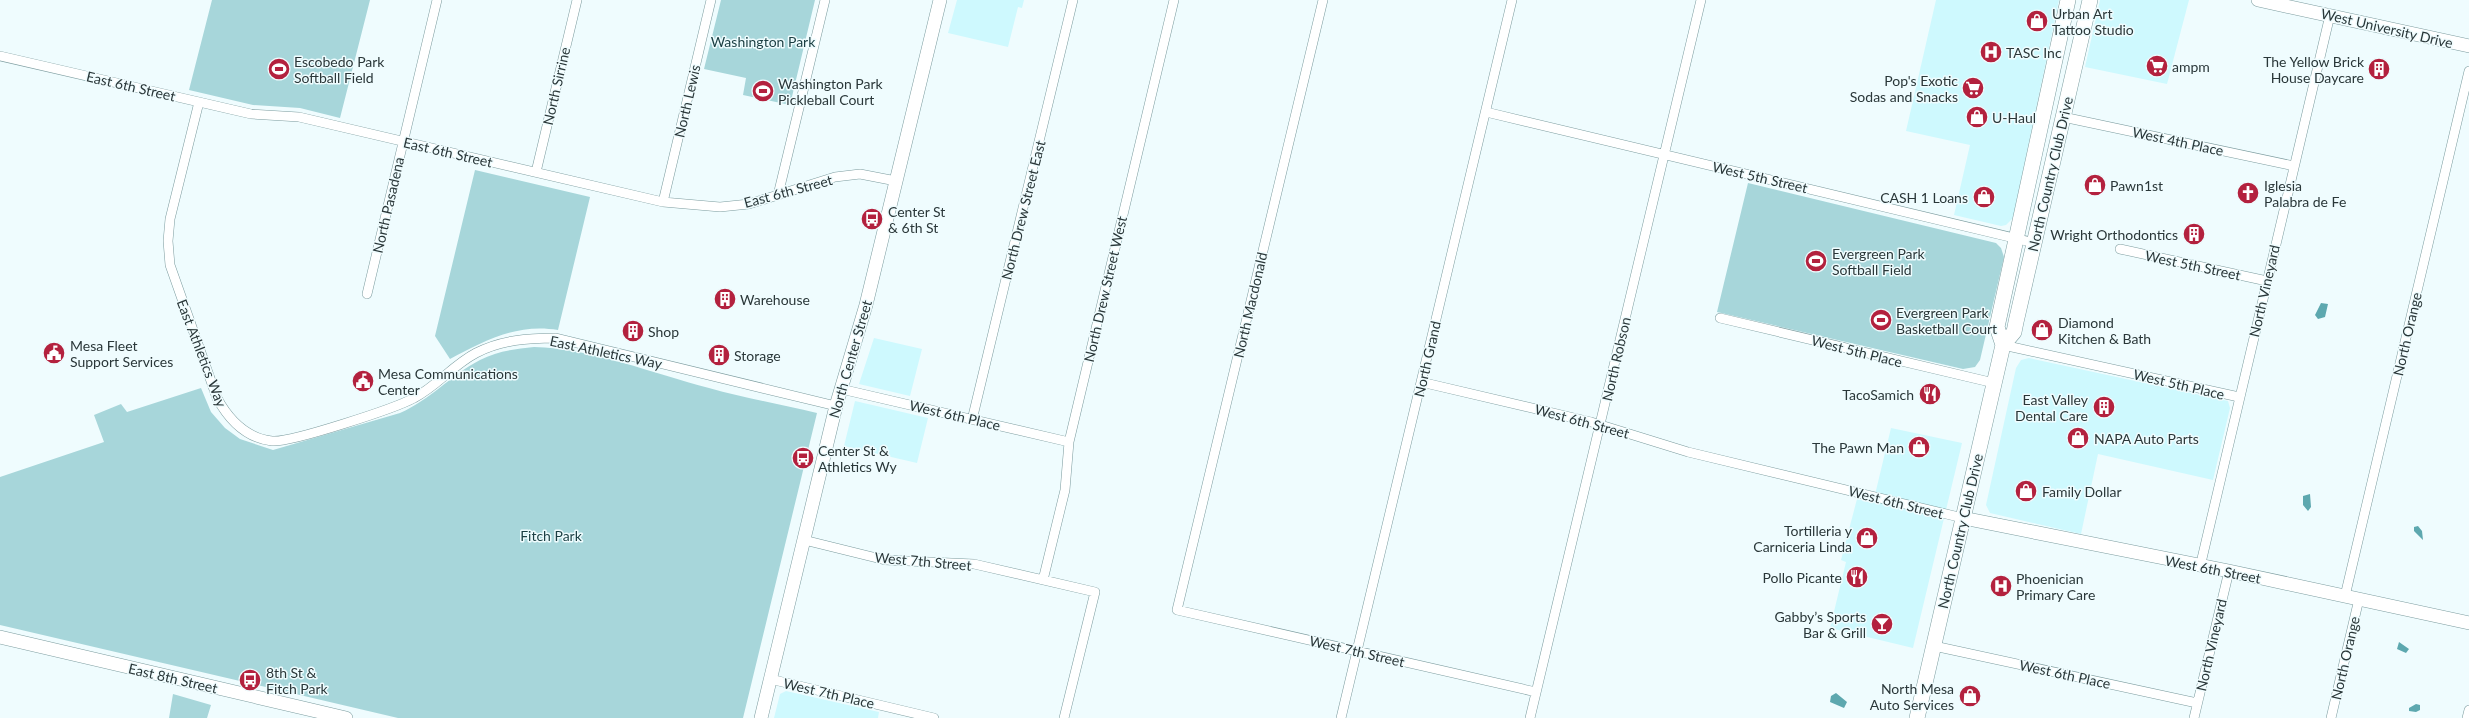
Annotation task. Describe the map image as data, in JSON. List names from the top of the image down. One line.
{"streets":{"main road":["North Country Club Drive"],"street":["West University Drive","East 6th Street","North Sirrine","North Lewis","West 4th Place","West 5th Street","North Pasadena","North Drew Street East","North Drew Street West","North Vineyard","North Macdonald","North Orange","West 5th Place","East Athletics Way","North Center Street","North Grand","North Robson","West 6th Place","West 6th Street","West 7th Street","East 8th Street","West 7th Place"]},"crossings":[["West University Drive","North Vineyard"],["East 6th Street","North Sirrine"],["East 6th Street","North Lewis"],["East 6th Street","North Pasadena"],["East 6th Street","East Athletics Way"],["East 6th Street","North Center Street"],["West 4th Place","North Country Club Drive"],["West 4th Place","North Vineyard"],["North Country Club Drive","West 5th Street"],["North Country Club Drive","West 5th Place"],["North Country Club Drive","West 6th Place"],["North Country Club Drive","West 6th Street"],["West 5th Street","North Vineyard"],["West 5th Street","North Grand"],["West 5th Street","North Robson"],["North Drew Street East","West 6th Place"],["North Drew Street West","West 6th Place"],["North Drew Street West","West 7th Street"],["North Vineyard","West 5th Place"],["North Vineyard","West 6th Place"],["North Vineyard","West 6th Street"],["North Macdonald","West 7th Street"],["North Orange","West 6th Street"],["East Athletics Way","North Center Street"],["North Center Street","West 6th Place"],["North Center Street","West 7th Street"],["North Center Street","West 7th Place"],["North Grand","West 6th Street"],["North Grand","West 7th Street"],["North Robson","West 6th Street"],["North Robson","West 7th Street"]],"parks":["Washington Park","Fitch Park"],"places":{"shop":["Urban Art Tattoo Studio","U-Haul","Pawn1st","CASH 1 Loans","Diamond Kitchen & Bath","NAPA Auto Parts","The Pawn Man","Family Dollar","Tortilleria y Carniceria Linda","North Mesa Auto Services"],"hospital":["TASC Inc","Phoenician Primary Care"],"supermarket":["ampm","Pop's Exotic Sodas and Snacks"],"sports":["Escobedo Park Softball Field","Washington Park Pickleball Court","Evergreen Park Softball Field","Evergreen Park Basketball Court"],"building":["The Yellow Brick House Daycare","Wright Orthodontics","Warehouse","Shop","Storage","East Valley Dental Care"],"church":["Iglesia Palabra de Fe"],"bus stop":["Center St & 6th St","Center St & Athletics Wy","8th St & Fitch Park"],"public building":["Mesa Fleet Support Services","Mesa Communications Center"],"restaurant":["TacoSamich","Pollo Picante"],"bar":["Gabby’s Sports Bar & Grill"]}}
